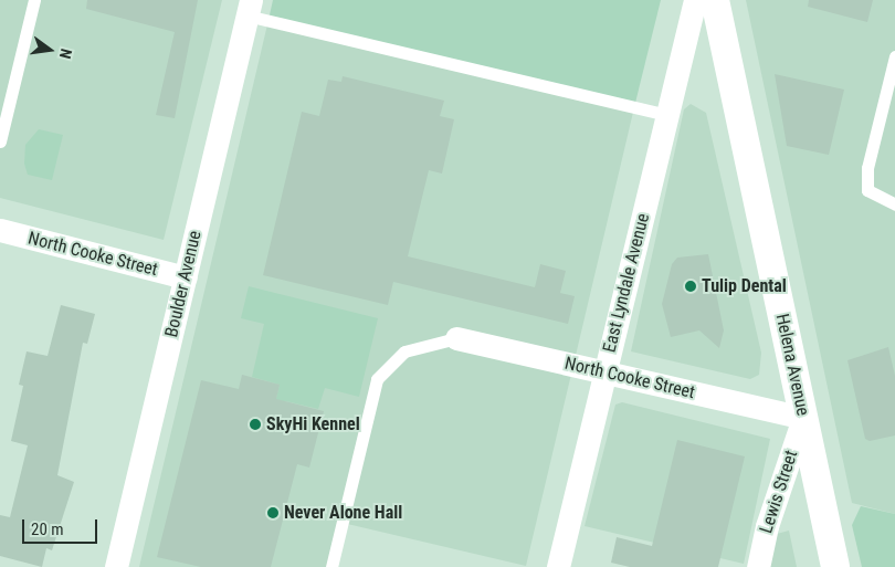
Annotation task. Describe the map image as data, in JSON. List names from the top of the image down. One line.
{"streets":{"street":["North Cooke Street","East Lyndale Avenue","Boulder Avenue","Helena Avenue","Lewis Street"]},"crossings":[["North Cooke Street","East Lyndale Avenue"],["North Cooke Street","Boulder Avenue"],["North Cooke Street","Helena Avenue"],["North Cooke Street","Lewis Street"],["Helena Avenue","Lewis Street"]],"places":["Tulip Dental","SkyHi Kennel","Never Alone Hall"],"scale_bar":"20 m","north":"right"}
